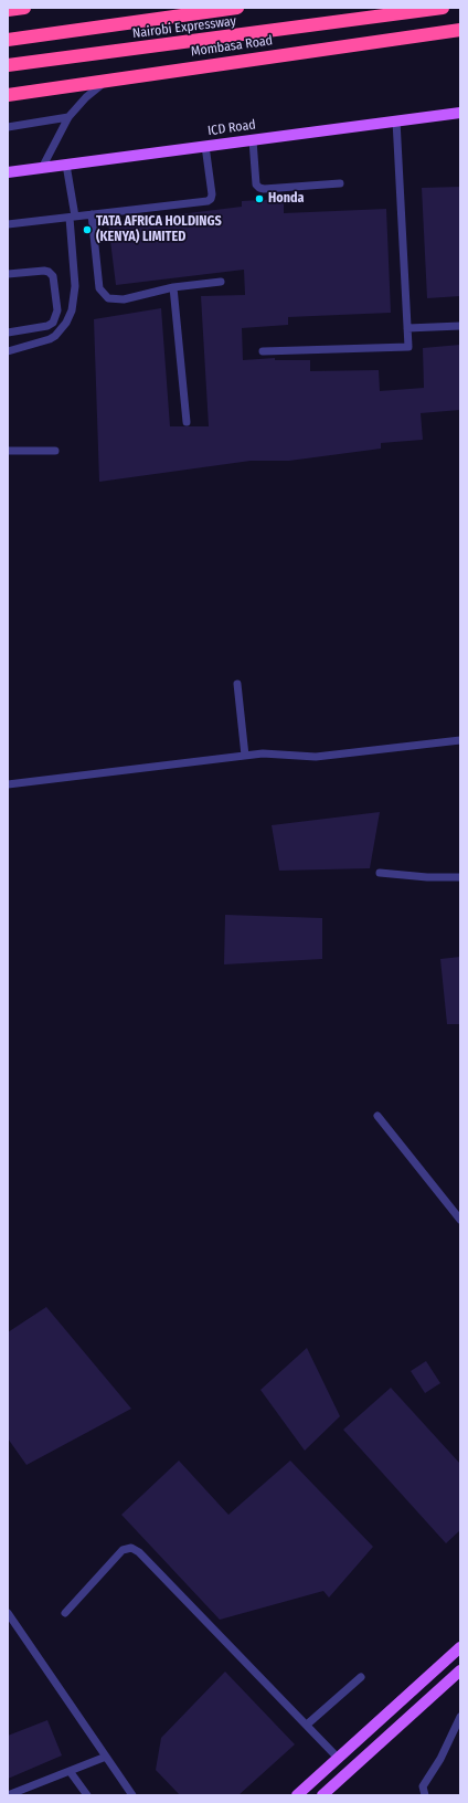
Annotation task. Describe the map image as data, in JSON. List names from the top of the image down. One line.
{"streets":{"highway":["Nairobi Expressway","Mombasa Road"],"main road":["ICD Road"]},"places":["Honda","TATA AFRICA HOLDINGS (KENYA) LIMITED"]}
